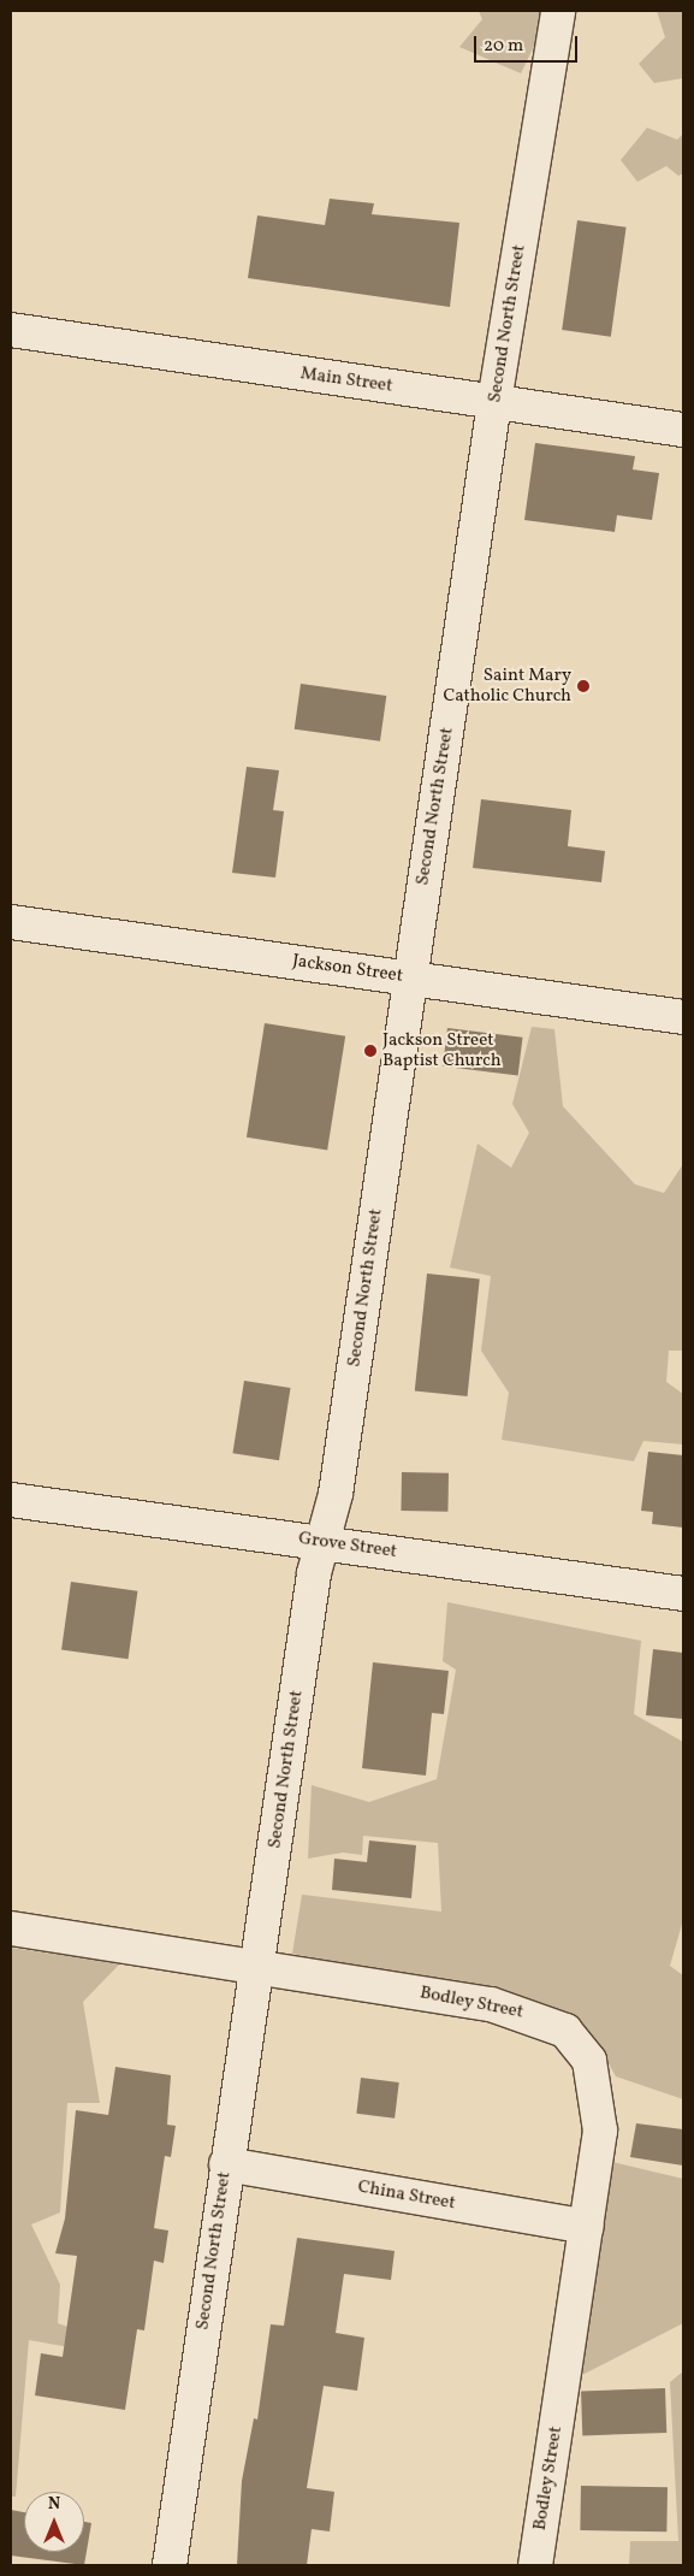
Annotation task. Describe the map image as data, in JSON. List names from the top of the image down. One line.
{"streets":{"street":["Second North Street","Main Street","Jackson Street","Grove Street","Bodley Street","China Street"]},"crossings":[["Second North Street","Main Street"],["Second North Street","Jackson Street"],["Second North Street","Grove Street"],["Second North Street","Bodley Street"],["Second North Street","China Street"],["Bodley Street","China Street"]],"places":["Saint Mary Catholic Church","Jackson Street Baptist Church"],"scale_bar":"20 m","north":"top"}
